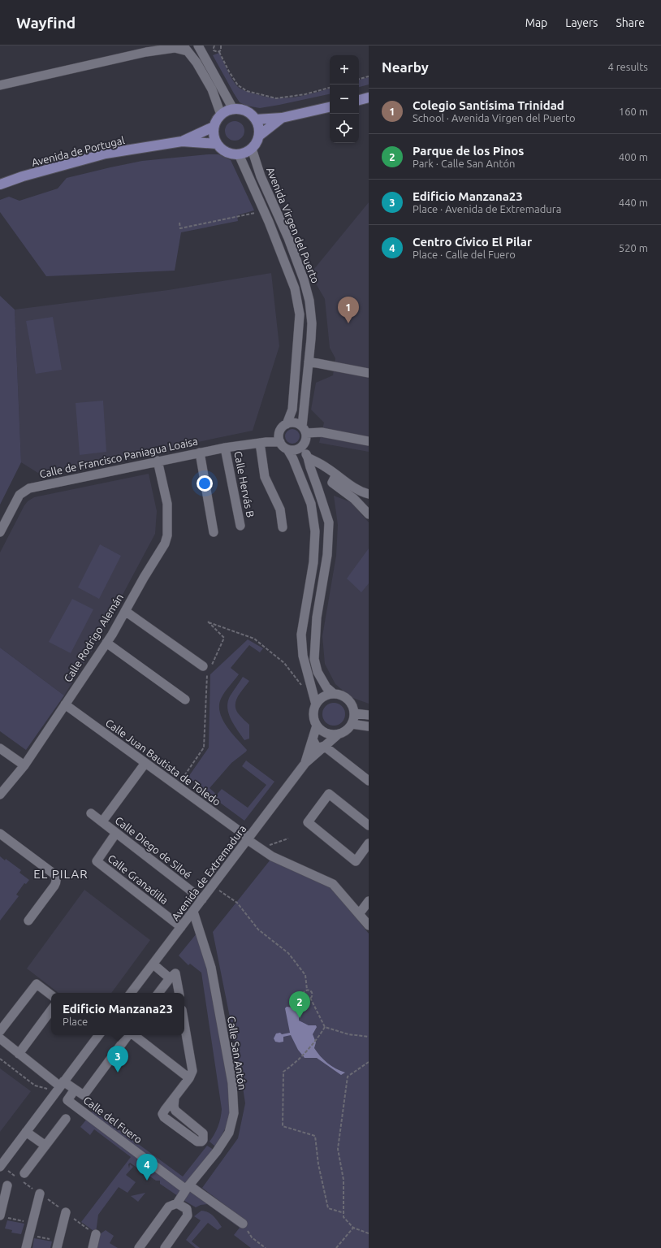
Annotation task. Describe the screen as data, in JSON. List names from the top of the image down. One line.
{"streets":{"main road":["Avenida de Portugal"],"street":["Avenida Virgen del Puerto","Calle de Francisco Paniagua Loaisa","Calle Hervás B","Calle Rodrigo Alemán","Calle Juan Bautista de Toledo","Calle Diego de Siloé","Avenida de Extremadura","Calle Granadilla","Calle San Antón","Calle del Fuero"]},"crossings":[["Avenida de Portugal","Avenida Virgen del Puerto"],["Avenida Virgen del Puerto","Calle de Francisco Paniagua Loaisa"],["Calle de Francisco Paniagua Loaisa","Calle Hervás B"],["Calle de Francisco Paniagua Loaisa","Calle Rodrigo Alemán"],["Calle Rodrigo Alemán","Calle Juan Bautista de Toledo"],["Calle Juan Bautista de Toledo","Avenida de Extremadura"],["Calle Diego de Siloé","Avenida de Extremadura"],["Calle Diego de Siloé","Calle Granadilla"],["Avenida de Extremadura","Calle Granadilla"],["Avenida de Extremadura","Calle San Antón"],["Calle San Antón","Calle del Fuero"]],"districts":["EL PILAR"],"page":{"header":"Wayfind","nav":["Map","Layers","Share"],"heading":["Nearby","4 results"],"map_buttons":["+","−"],"list":[{"mark":"1","name":"Colegio Santísima Trinidad","note":"School · Avenida Virgen del Puerto","value":"160 m"},{"mark":"2","name":"Parque de los Pinos","note":"Park · Calle San Antón","value":"400 m"},{"mark":"3","name":"Edificio Manzana23","note":"Place · Avenida de Extremadura","value":"440 m"},{"mark":"4","name":"Centro Cívico El Pilar","note":"Place · Calle del Fuero","value":"520 m"}],"pins":["1","2","3","4"],"popup":["Edificio Manzana23","Place"]}}
